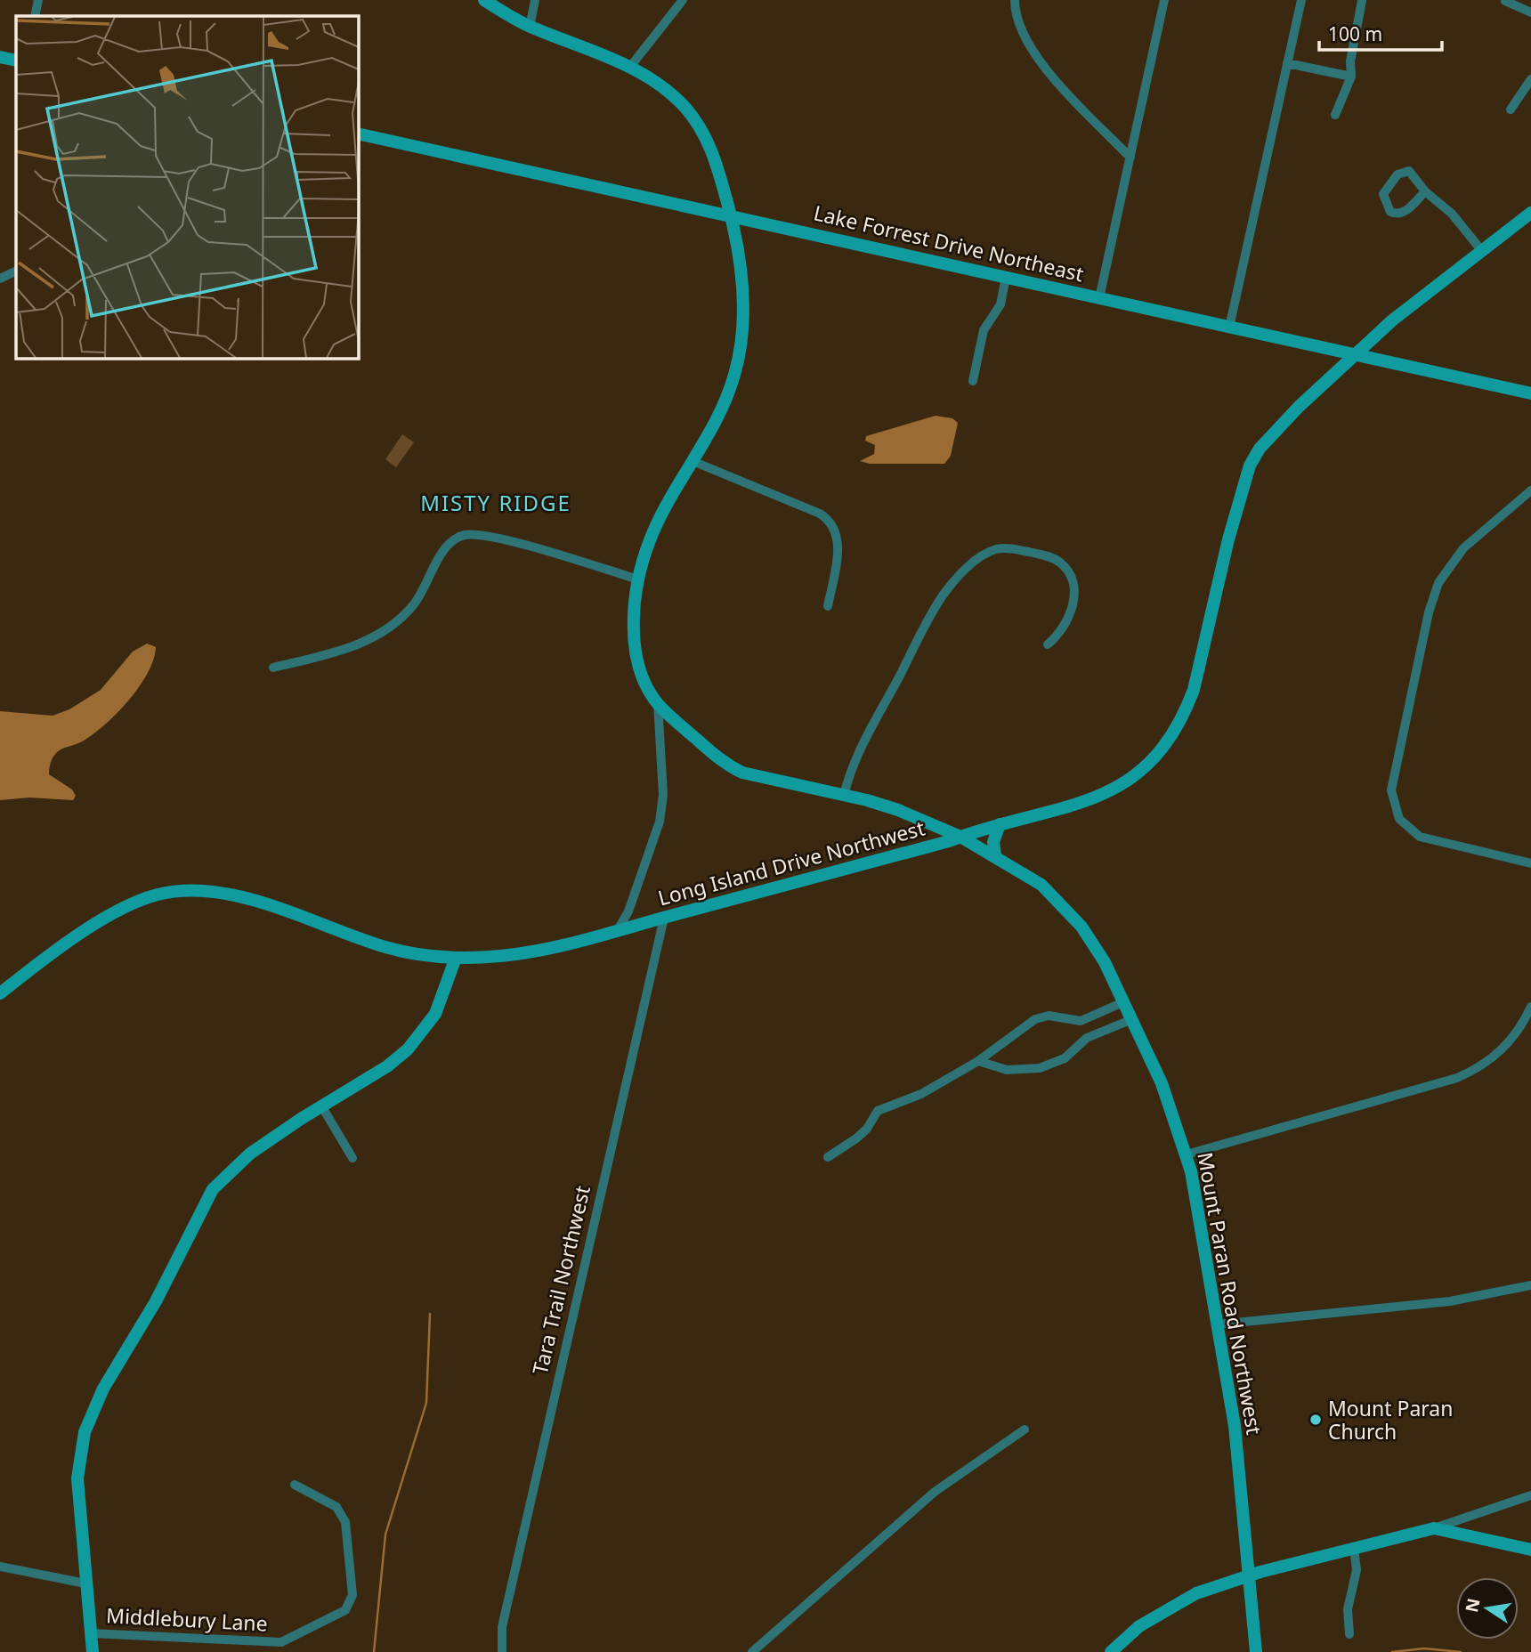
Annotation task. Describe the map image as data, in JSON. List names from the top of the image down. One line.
{"streets":{"street":["Lake Forrest Drive Northeast","Long Island Drive Northwest","Tara Trail Northwest","Mount Paran Road Northwest","Middlebury Lane"]},"crossings":[["Lake Forrest Drive Northeast","Long Island Drive Northwest"],["Lake Forrest Drive Northeast","Mount Paran Road Northwest"],["Long Island Drive Northwest","Tara Trail Northwest"],["Long Island Drive Northwest","Mount Paran Road Northwest"]],"districts":["MISTY RIDGE"],"places":["Mount Paran Church"],"scale_bar":"100 m","north":"left"}
